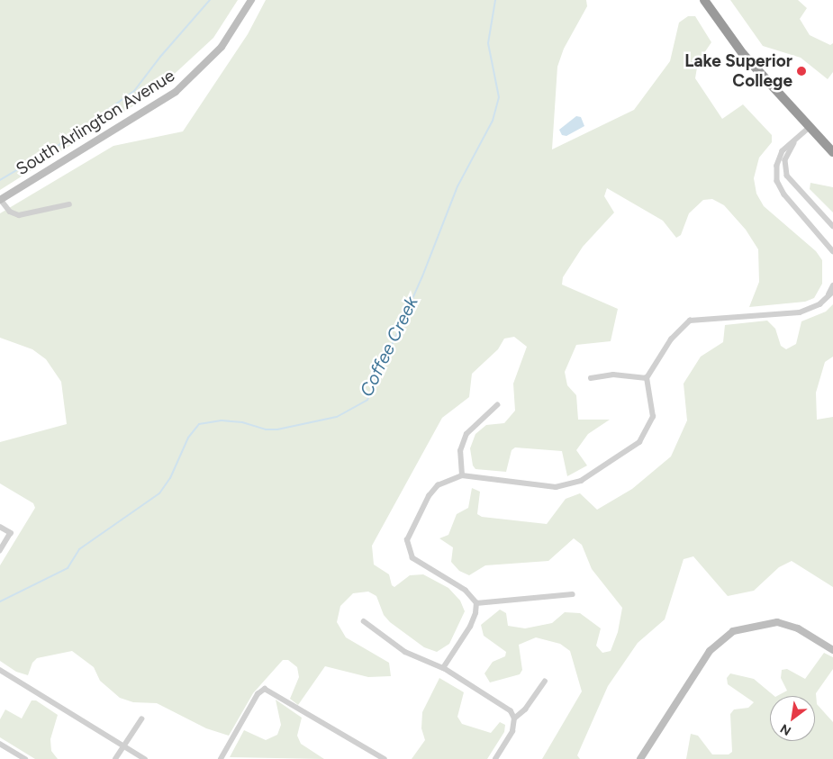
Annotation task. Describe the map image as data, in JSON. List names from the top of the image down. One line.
{"streets":{"main road":["South Arlington Avenue"]},"water":["Coffee Creek"],"places":["Lake Superior College"],"north":"bottom left"}
